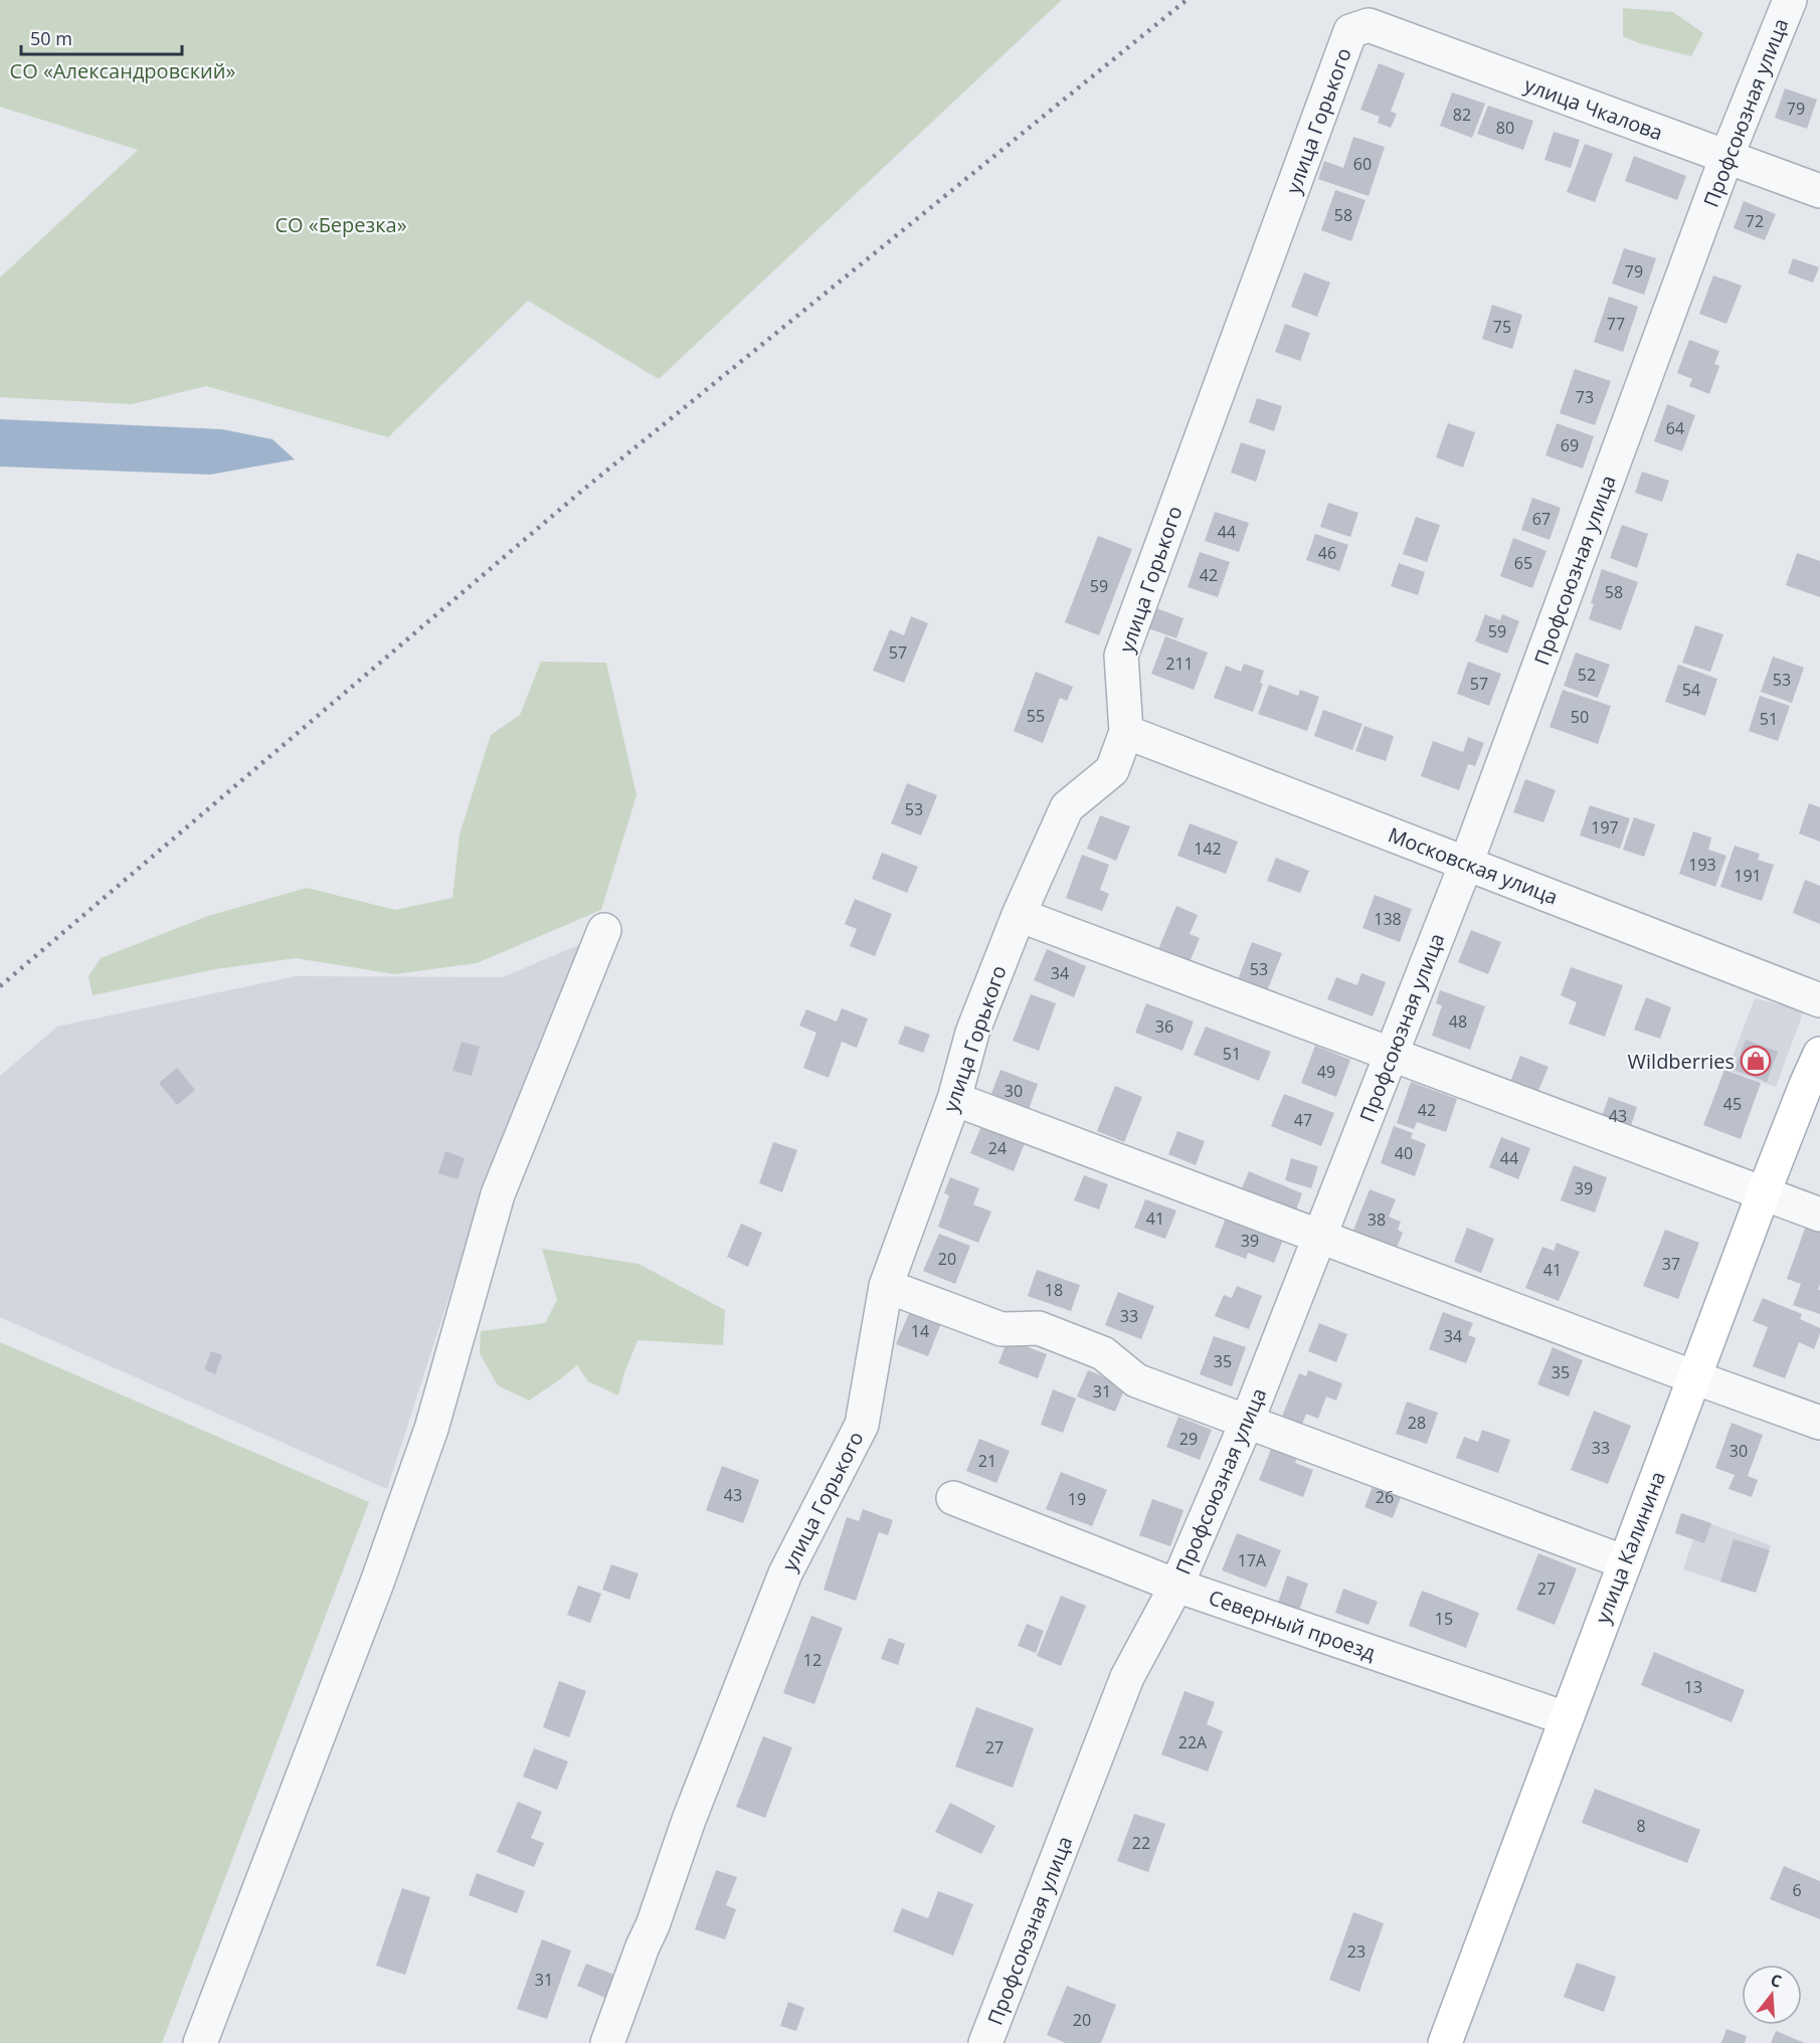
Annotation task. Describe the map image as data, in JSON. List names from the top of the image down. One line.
{"streets":{"main road":["улица Калинина"],"street":["улица Чкалова","Профсоюзная улица","улица Горького","Московская улица","Северный проезд"]},"crossings":[["улица Чкалова","Профсоюзная улица"],["улица Чкалова","улица Горького"],["Профсоюзная улица","Московская улица"],["Профсоюзная улица","Северный проезд"],["улица Горького","Московская улица"],["улица Калинина","Северный проезд"]],"parks":["СО «Александровский»","СО «Березка»"],"places":{"shop":["Wildberries"]},"house_numbers":["79","82","80","60","58","72","79","77","75","73","64","69","67","44","46","65","42","59","58","59","57","211","52","53","57","54","55","50","51","53","197","142","193","191","138","53","34","48","36","51","49","30","45","42","43","47","24","40","44","39","41","38","39","20","37","41","18","33","14","34","35","35","31","28","29","33","30","21","43","26","19","17А","27","15","12","13","22А","27","8","22","6","23","31","20"],"scale_bar":"50 m","north":"top"}
